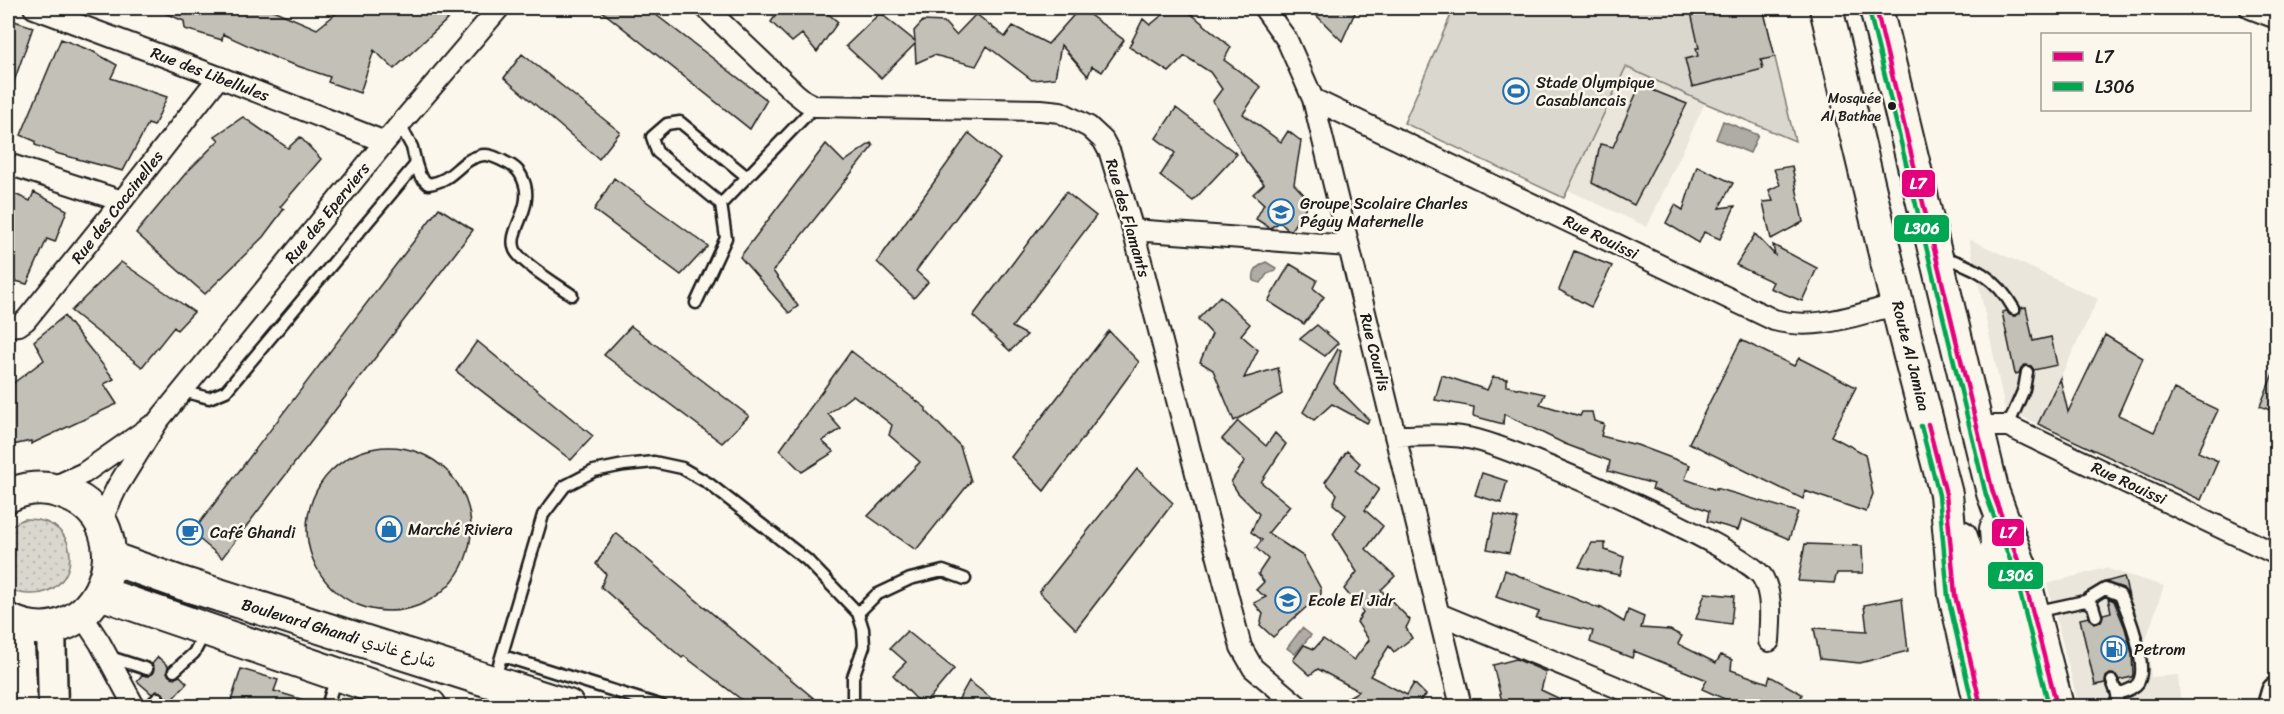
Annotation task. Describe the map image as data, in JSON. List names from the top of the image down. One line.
{"streets":{"main road":["Route Al Jamiaa","Boulevard Ghandi شارع غاندي"],"street":["Rue des Libellules","Rue des Coccinelles","Rue des Eperviers","Rue des Flamants","Rue Rouissi","Rue Courlis"]},"crossings":[["Rue des Libellules","Rue des Coccinelles"],["Rue des Libellules","Rue des Eperviers"],["Rue Rouissi","Rue Courlis"],["Rue Rouissi","Route Al Jamiaa"]],"places":{"sports":["Stade Olympique Casablancais"],"other":["Mosquée Al Bathae"],"school or university":["Groupe Scolaire Charles Péguy Maternelle","Ecole El Jidr"],"shop":["Marché Riviera"],"cafe":["Café Ghandi"],"fuel station":["Petrom"]},"lines":["transit line L7","transit line L306"],"legend":["L7","L306"]}
